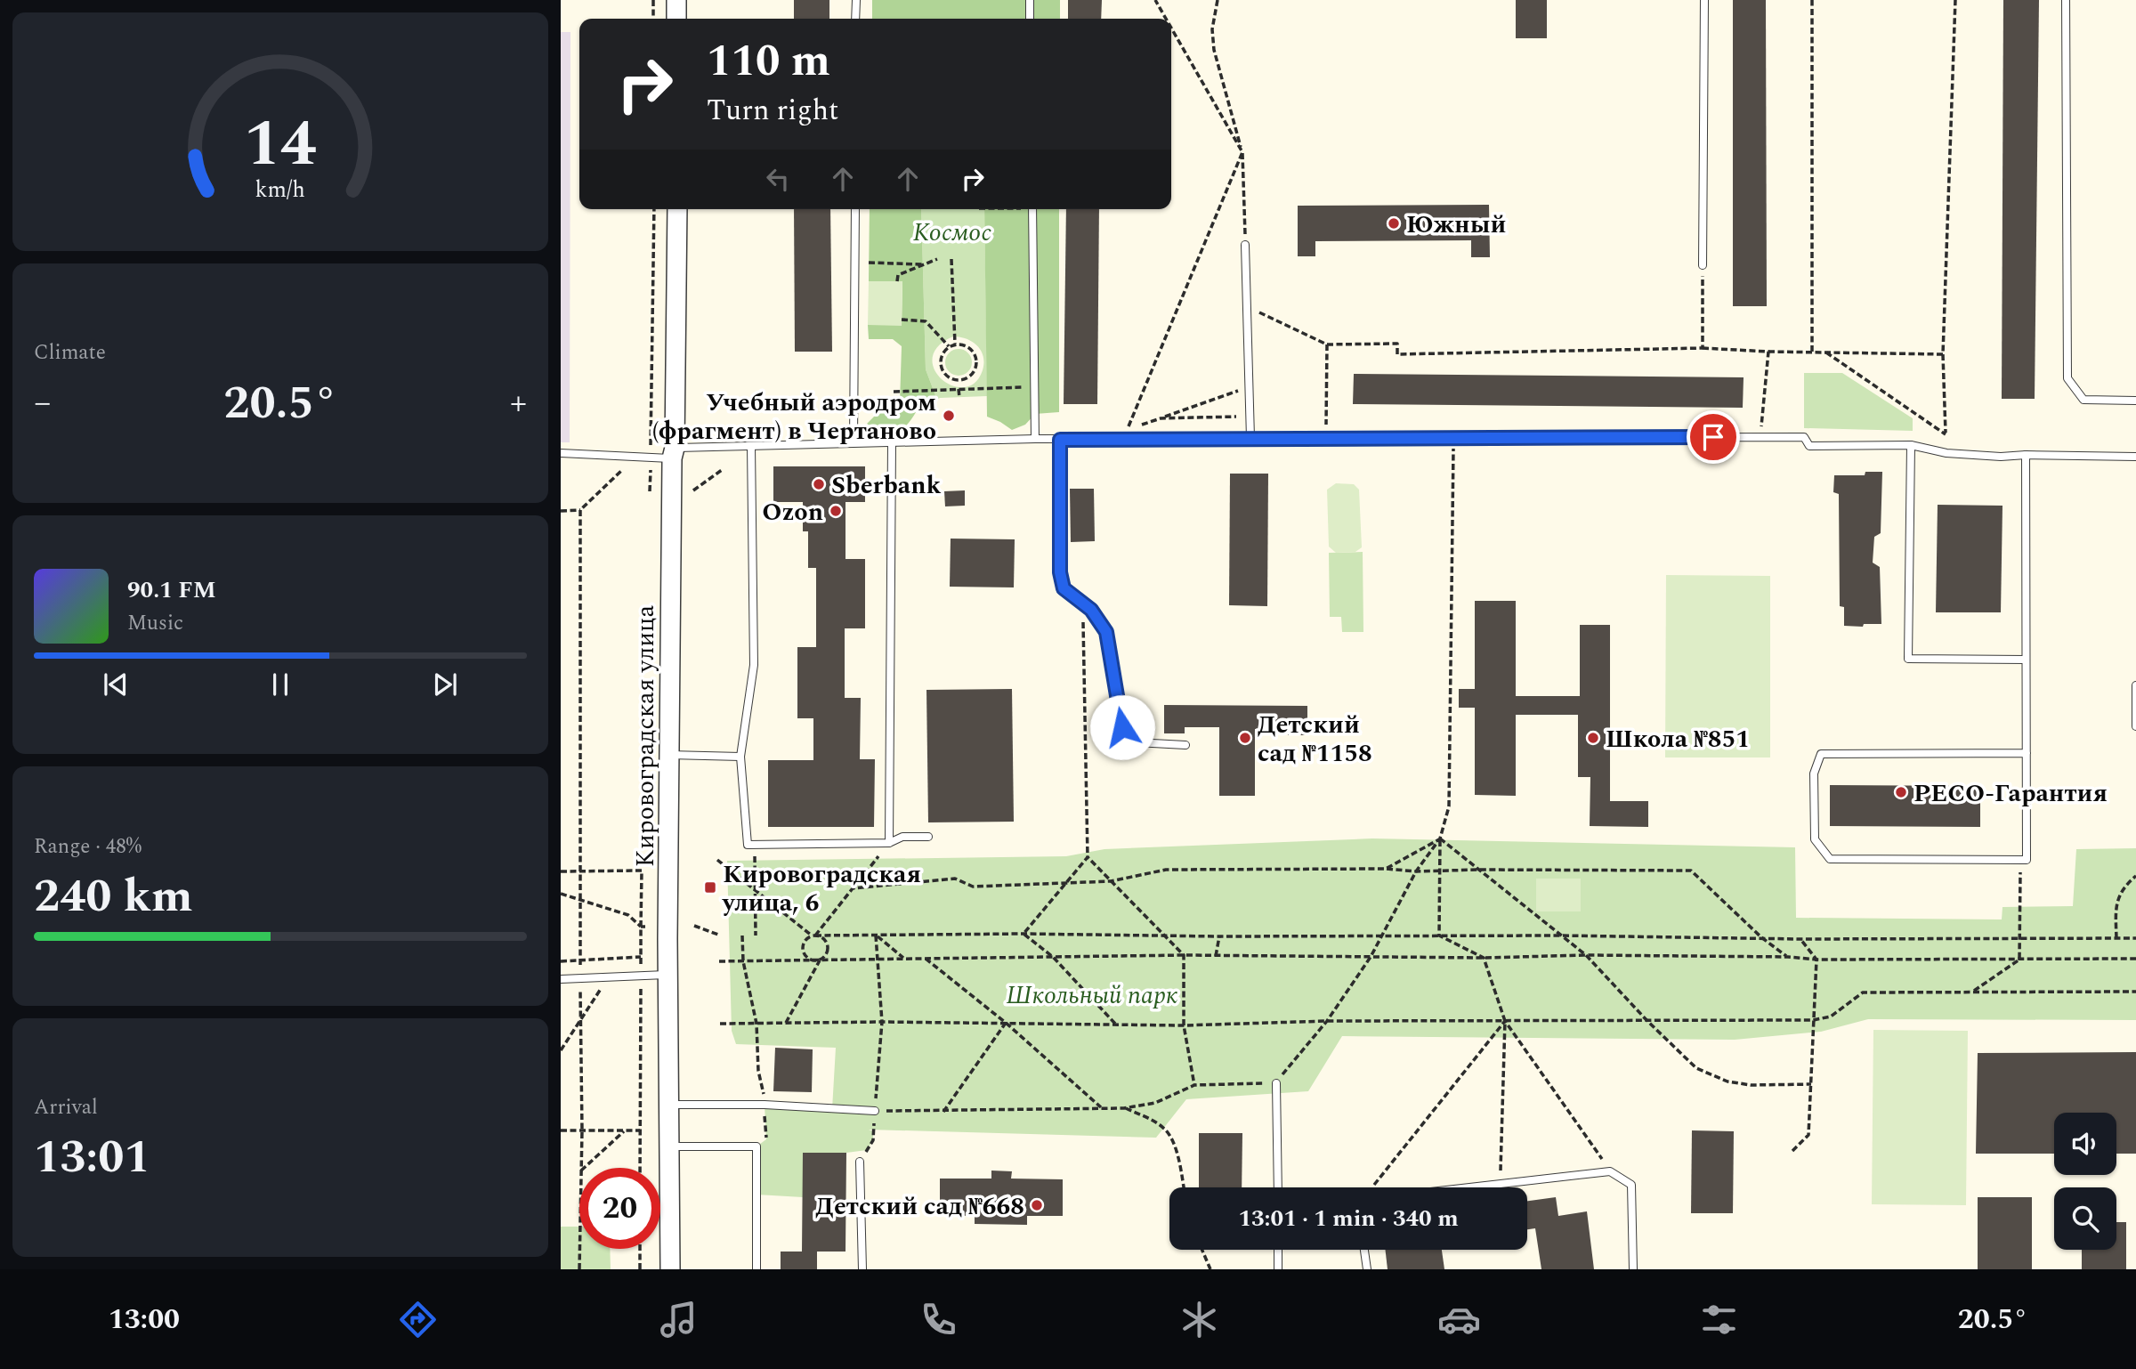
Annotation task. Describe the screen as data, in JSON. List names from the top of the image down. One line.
{"streets":{"street":["Кировоградская улица"]},"parks":["Космос","Школьный парк"],"places":{"other":["Южный","Учебный аэродром (фрагмент) в Чертаново","Sberbank","Ozon","Детский сад №1158","Школа №851","РЕСО-Гарантия","Детский сад №668"],"transit":["Кировоградская улица, 6"]},"page":{"turn":["110 m","Turn right"],"tile":["Climate",["Range · 48%","240 km"],["Arrival","13:01"]],"heat":["−","20.5°","+"],"song":["90.1 FM","Music"],"limit":"20","trip":"13:01 · 1 min · 340 m","tabs":["13:00","20.5°"],"gauge":["14","km/h"]}}
